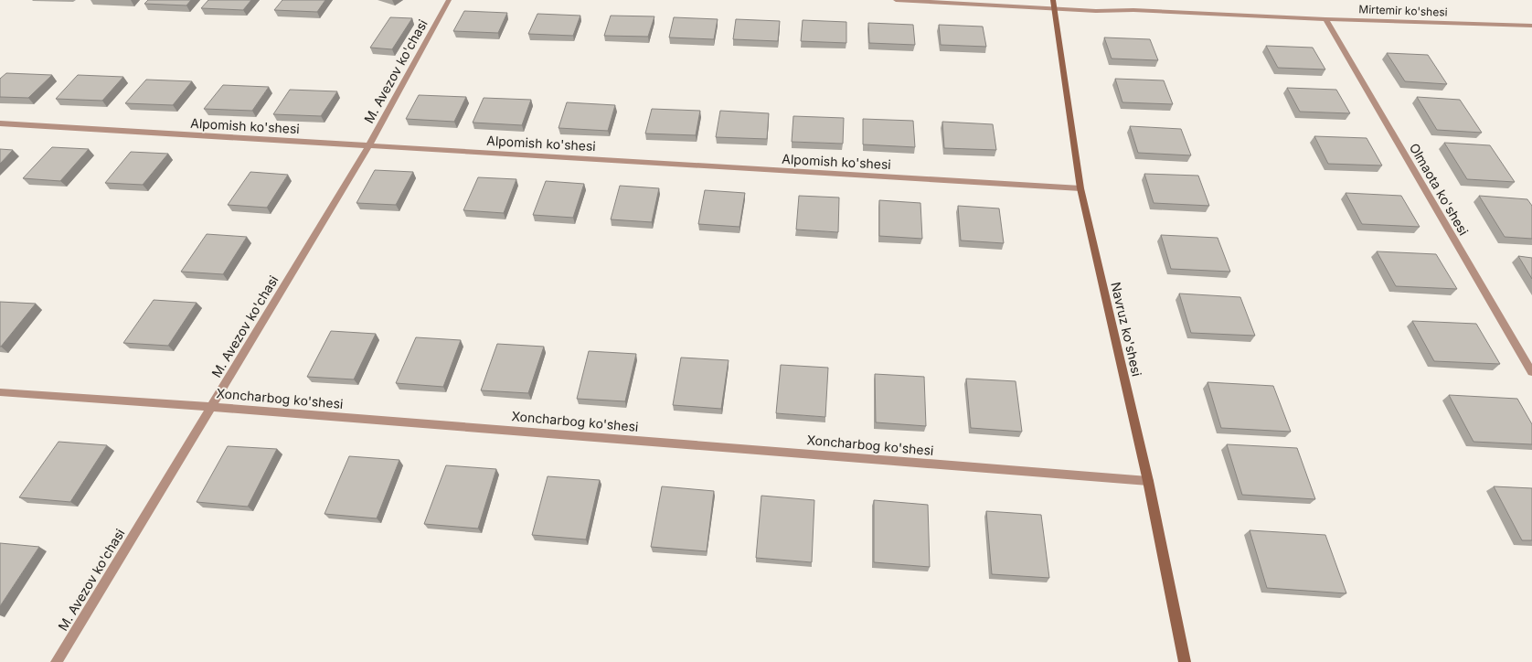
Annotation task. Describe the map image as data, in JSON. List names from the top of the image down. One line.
{"streets":{"street":["Mirtemir ko'shesi","M. Avezov ko'chasi","Alpomish ko'shesi","Olmaota ko'shesi","Navruz ko'shesi","Xoncharbog ko'shesi"]},"crossings":[["Mirtemir ko'shesi","Olmaota ko'shesi"],["Mirtemir ko'shesi","Navruz ko'shesi"],["M. Avezov ko'chasi","Alpomish ko'shesi"],["M. Avezov ko'chasi","Xoncharbog ko'shesi"],["Alpomish ko'shesi","Navruz ko'shesi"],["Navruz ko'shesi","Xoncharbog ko'shesi"]]}
